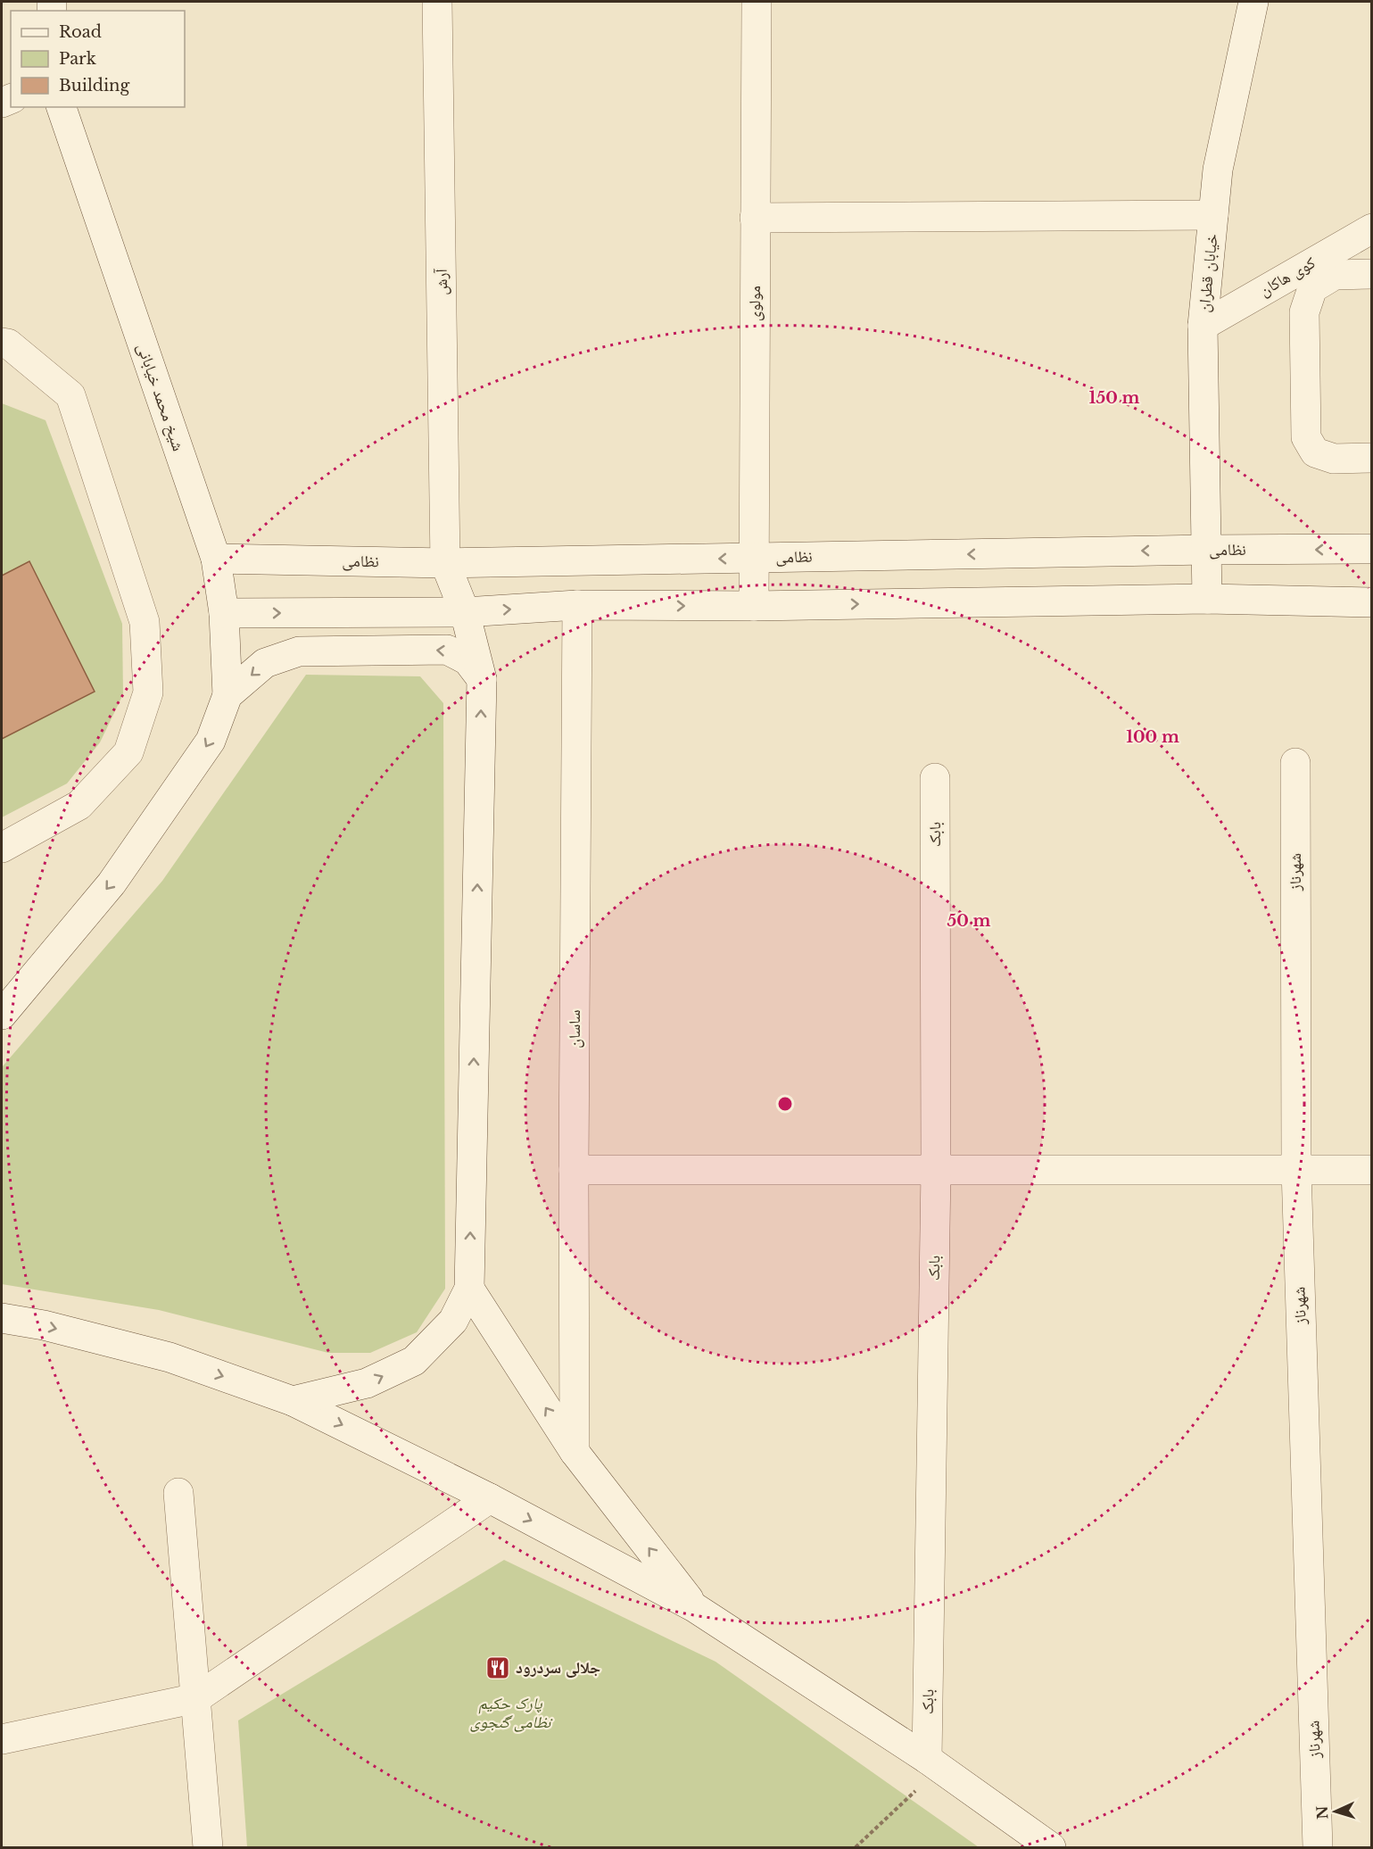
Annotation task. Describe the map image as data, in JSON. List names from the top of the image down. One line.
{"streets":{"street":["خیابان قطران","کوی هاکان","آرش","مولوی","شیخ محمد خیابانی","نظامی","بابک","شهرناز","ساسان"]},"crossings":[["خیابان قطران","کوی هاکان"],["خیابان قطران","نظامی"],["آرش","نظامی"],["مولوی","نظامی"],["شیخ محمد خیابانی","نظامی"]],"parks":["پارک حکیم نظامی گنجوی"],"places":{"restaurant":["جلالی سردرود"]},"legend":["Road","Park","Building"],"north":"left","rings":["150 m","100 m","50 m"]}
